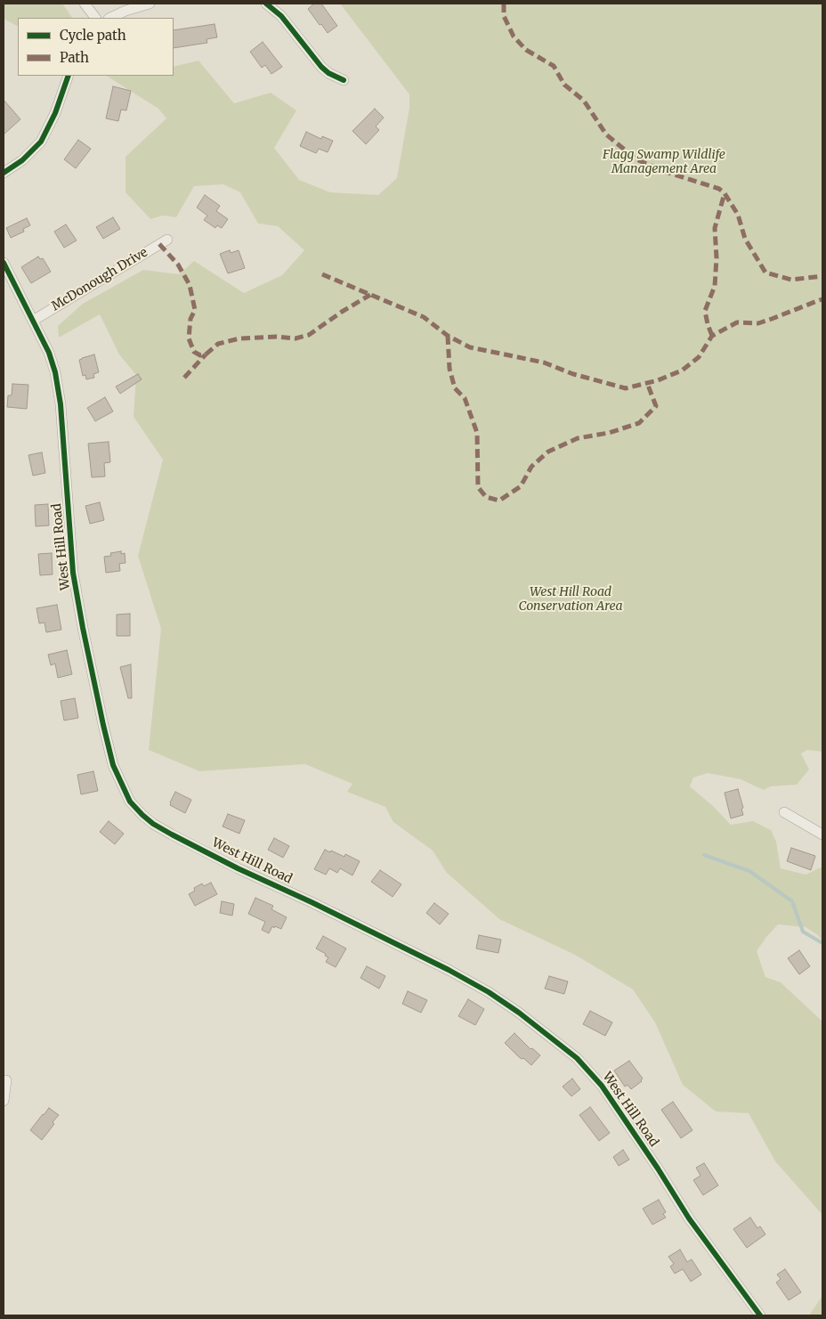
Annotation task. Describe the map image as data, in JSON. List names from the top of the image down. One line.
{"streets":{"street":["McDonough Drive","West Hill Road"]},"crossings":[["McDonough Drive","West Hill Road"]],"parks":["Flagg Swamp Wildlife Management Area","West Hill Road Conservation Area"],"legend":["Cycle path","Path"]}
